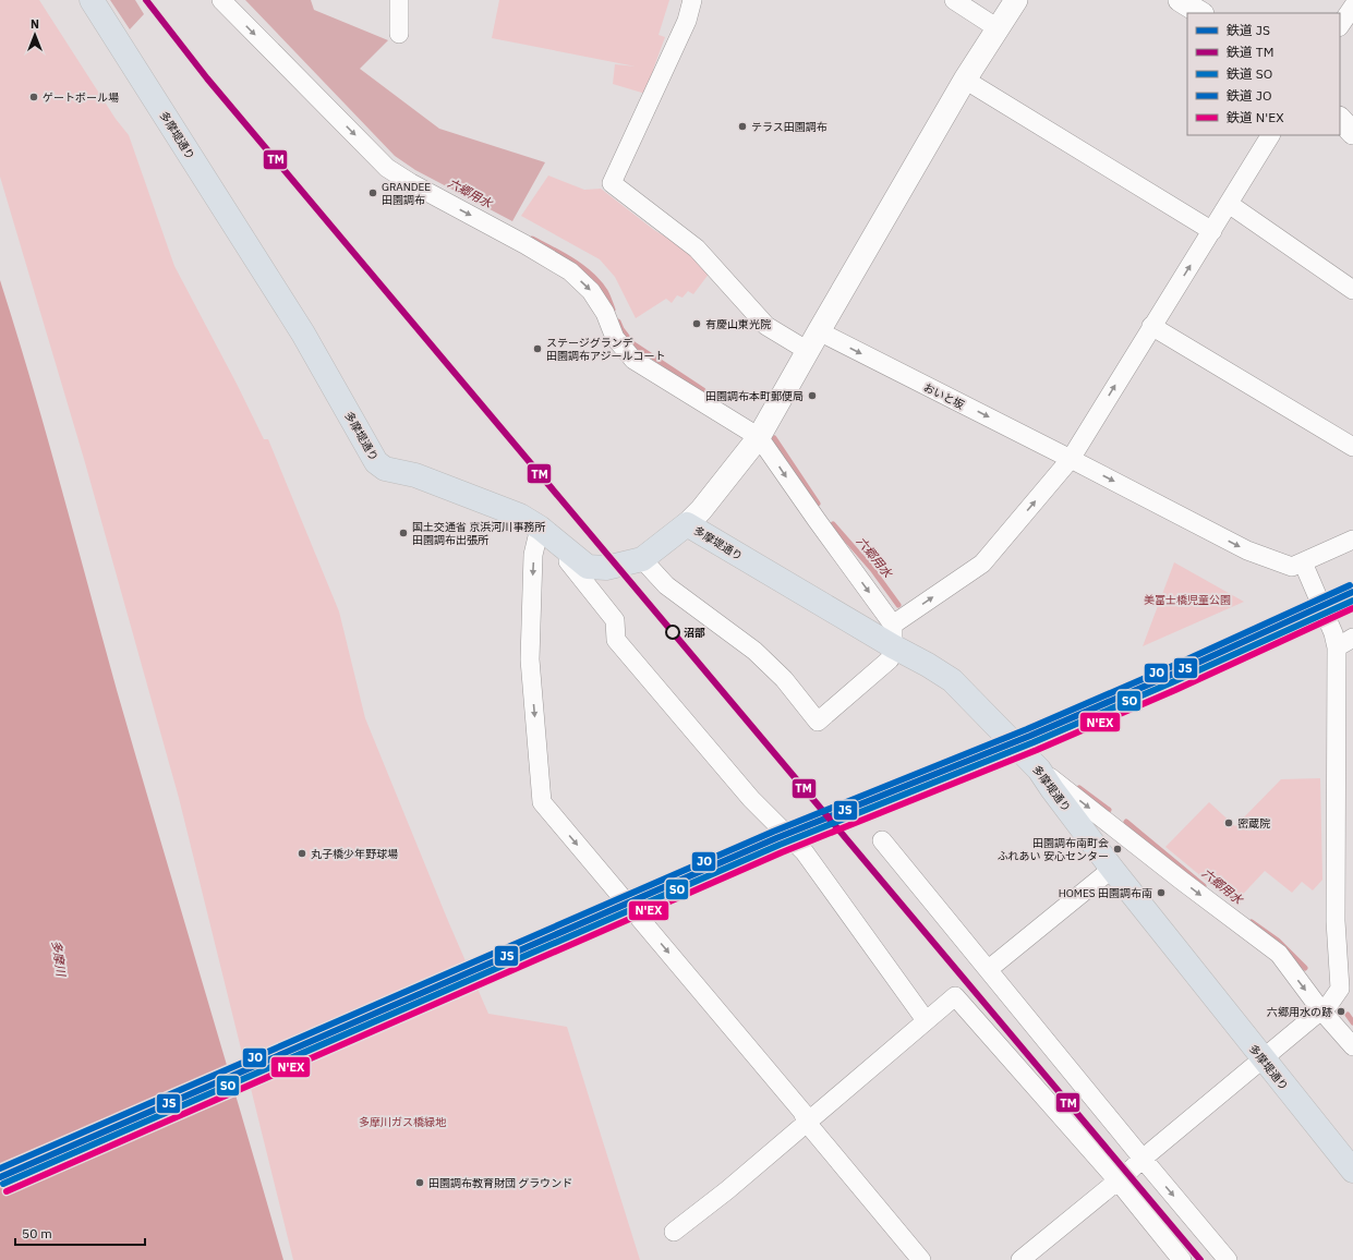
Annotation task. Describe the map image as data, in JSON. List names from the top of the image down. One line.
{"streets":{"main road":["多摩堤通り"],"street":["おいと坂"]},"water":["六郷用水","多摩川"],"parks":["美富士橋児童公園","多摩川ガス橋緑地"],"places":["ゲートボール場","テラス田園調布","GRANDEE 田園調布","有慶山東光院","ステージグランデ 田園調布アジールコート","田園調布本町郵便局","国土交通省 京浜河川事務所 田園調布出張所","沼部","密蔵院","田園調布南町会 ふれあい 安心センター","丸子橋少年野球場","HOMES 田園調布南","六郷用水の跡","田園調布教育財団 グラウンド"],"lines":["rail line TM","rail line JO","rail line JS","rail line SO","rail line N'EX"],"legend":["鉄道 JS","鉄道 TM","鉄道 SO","鉄道 JO","鉄道 N'EX"],"scale_bar":"50 m","north":"top"}
